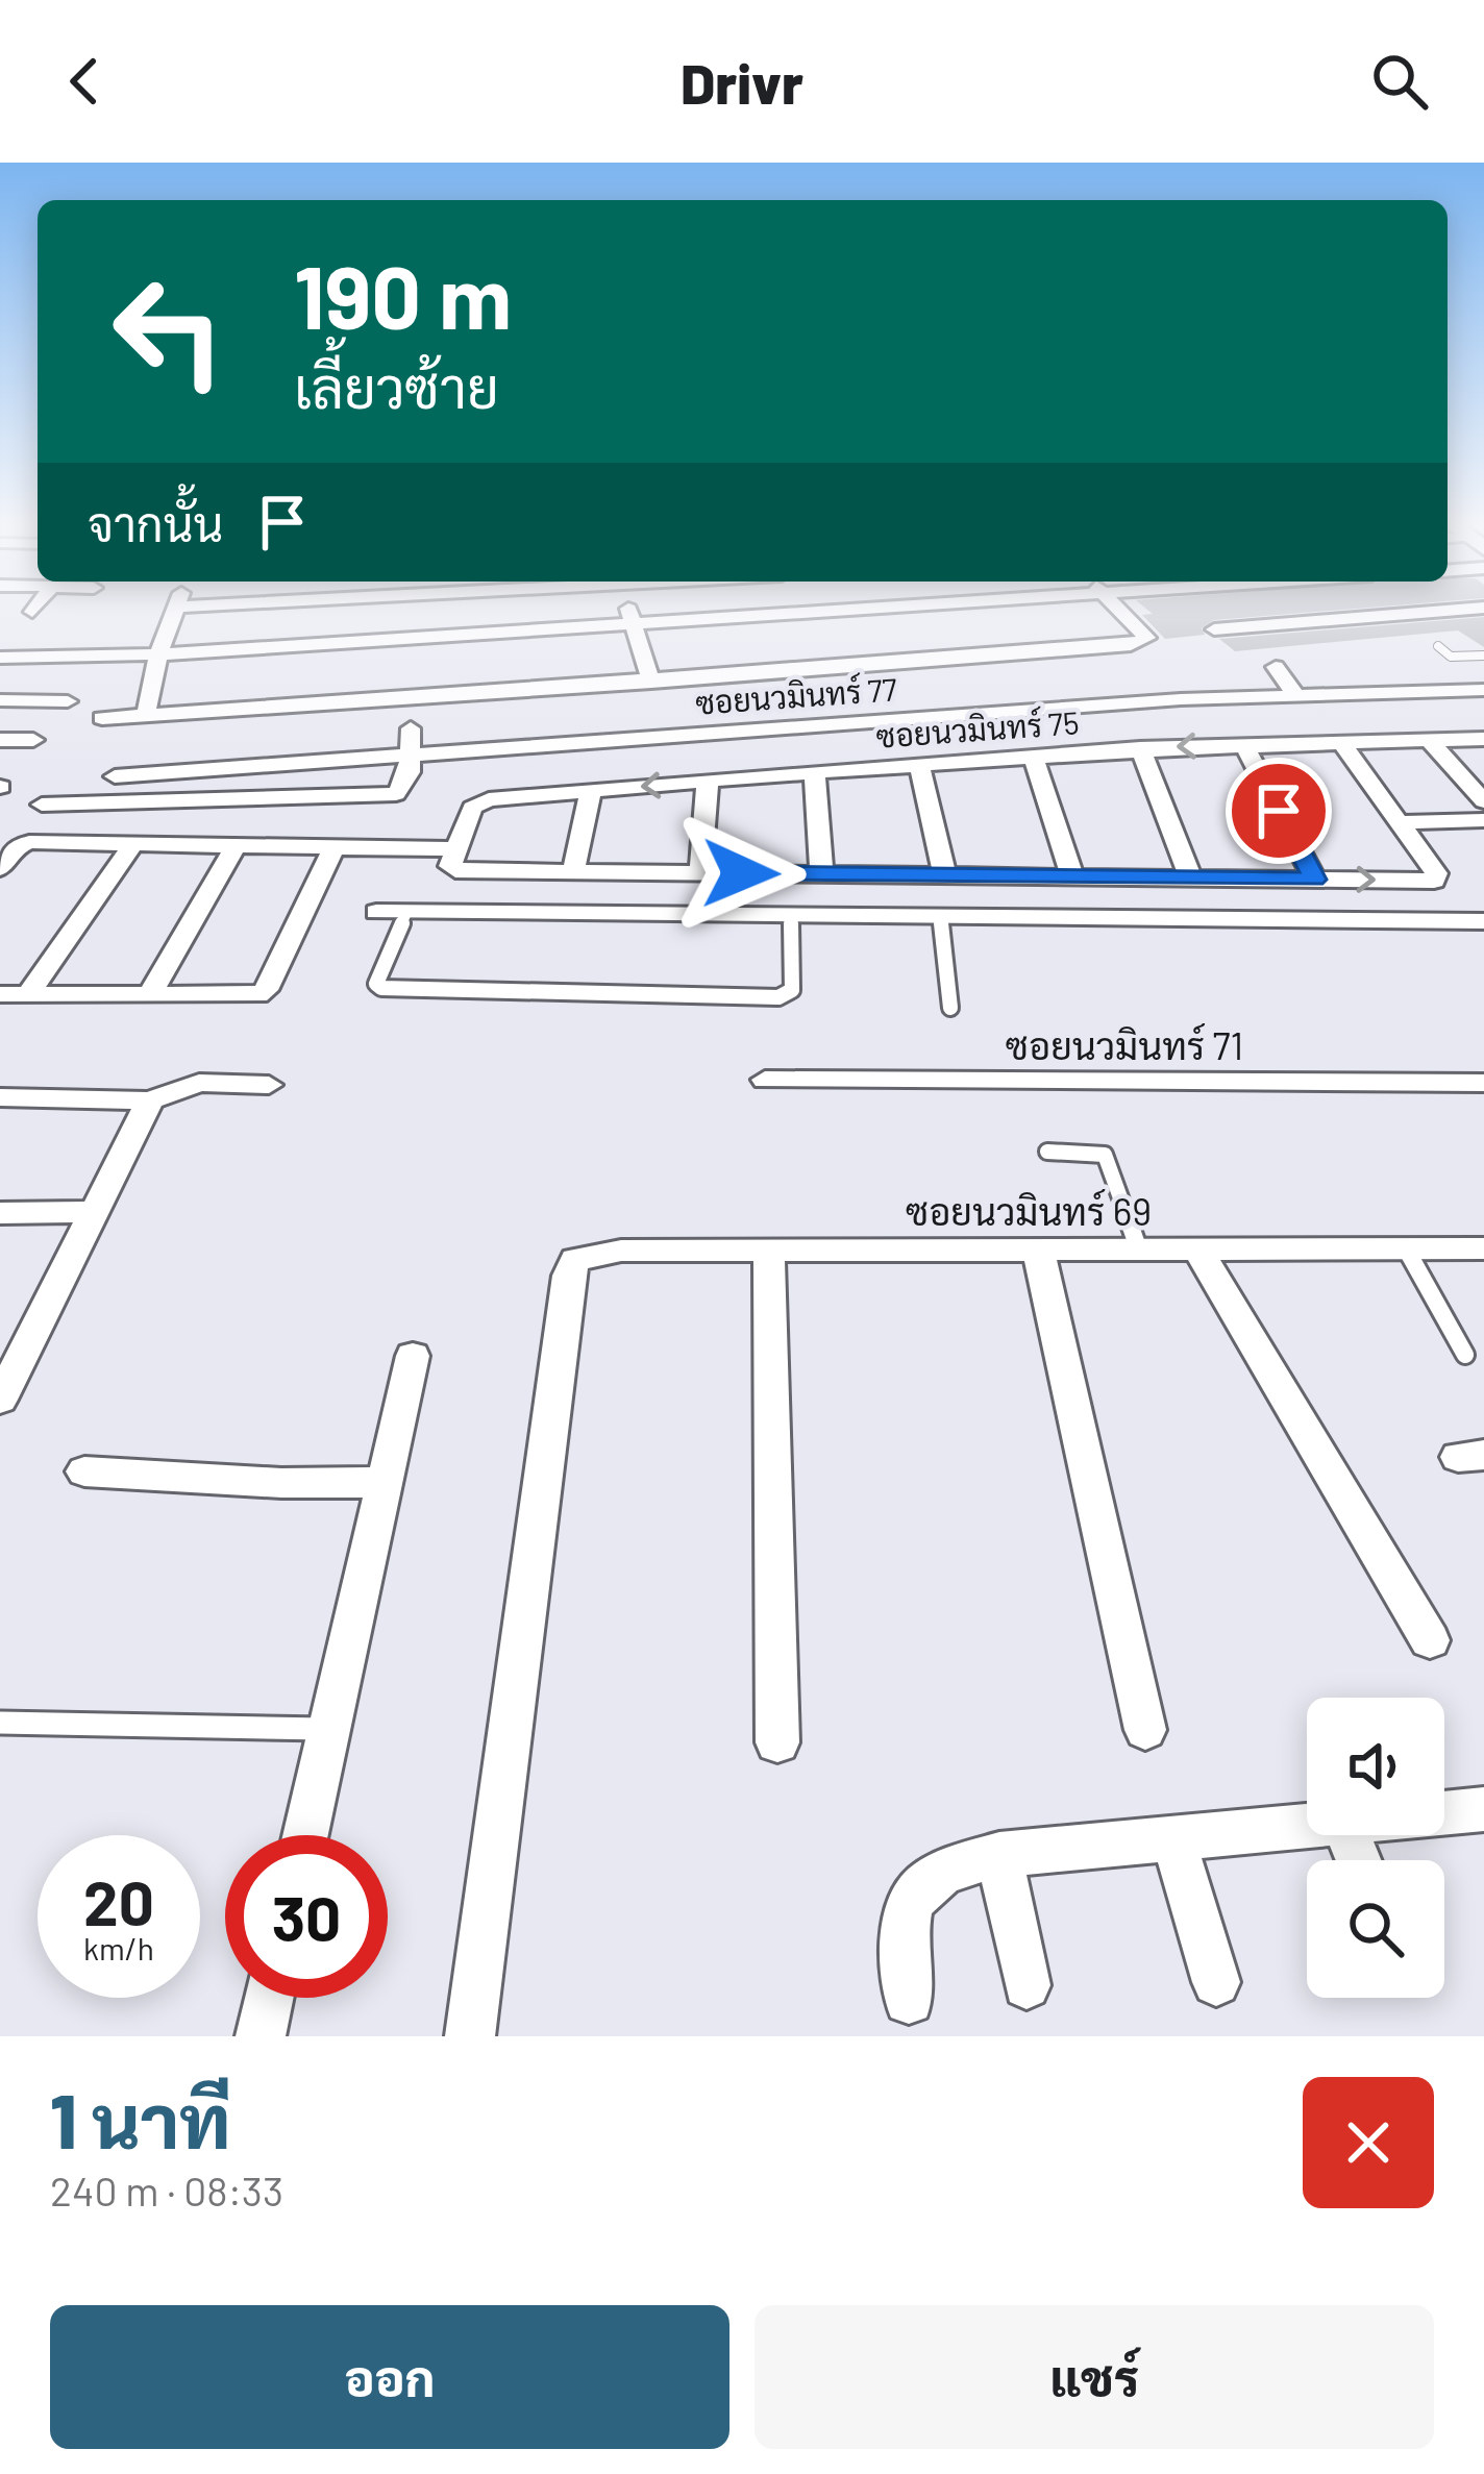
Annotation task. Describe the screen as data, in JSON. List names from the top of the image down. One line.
{"streets":{"street":["ซอยนวมินทร์ 77","ซอยนวมินทร์ 75","ซอยนวมินทร์ 71","ซอยนวมินทร์ 69"]},"page":{"header":"Drivr","turn":["190 m","เลี้ยวซ้าย"],"then":"จากนั้น","speed":"20 km/h","limit":"30","heading":["1 นาที","240 m · 08:33"],"buttons":["ออก","แชร์"]}}
